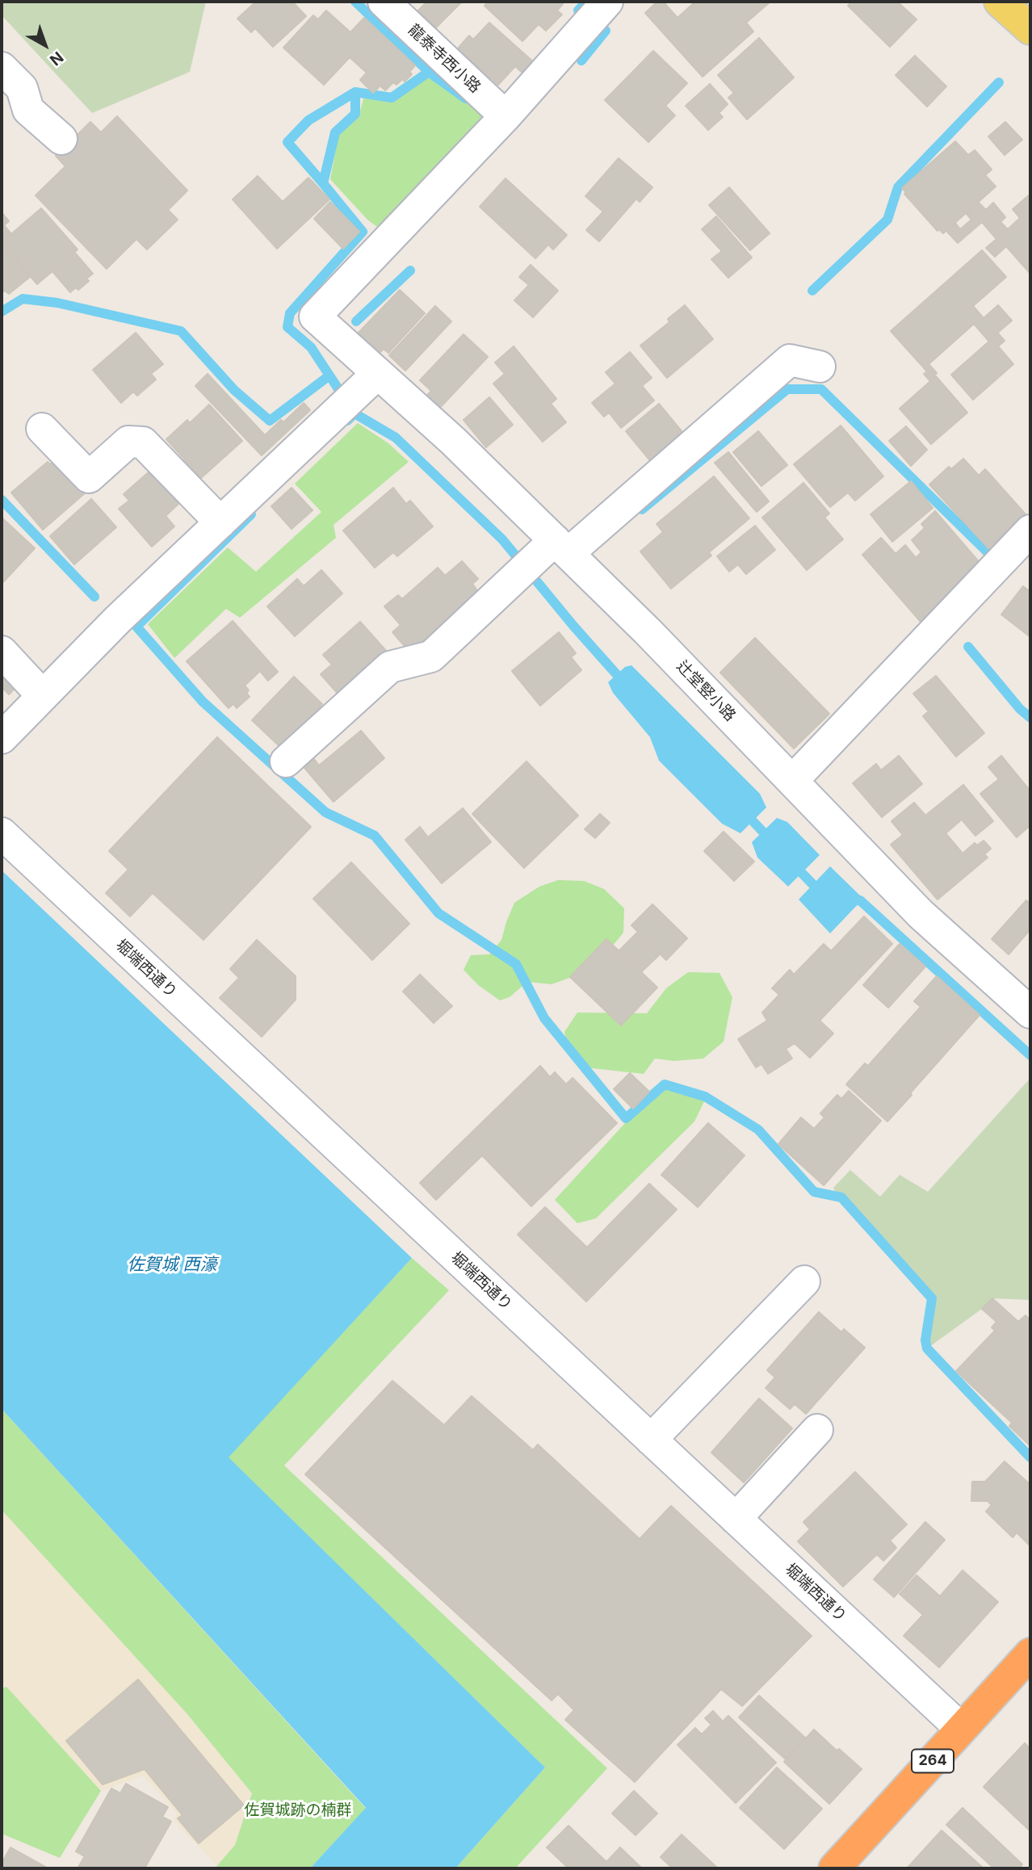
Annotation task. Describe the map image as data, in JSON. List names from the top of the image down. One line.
{"streets":{"highway":["264"],"street":["龍泰寺西小路","辻堂竪小路","堀端西通り"]},"crossings":[["龍泰寺西小路","辻堂竪小路"],["堀端西通り","264"]],"water":["佐賀城 西濠"],"parks":["佐賀城跡の楠群"],"north":"bottom right"}
